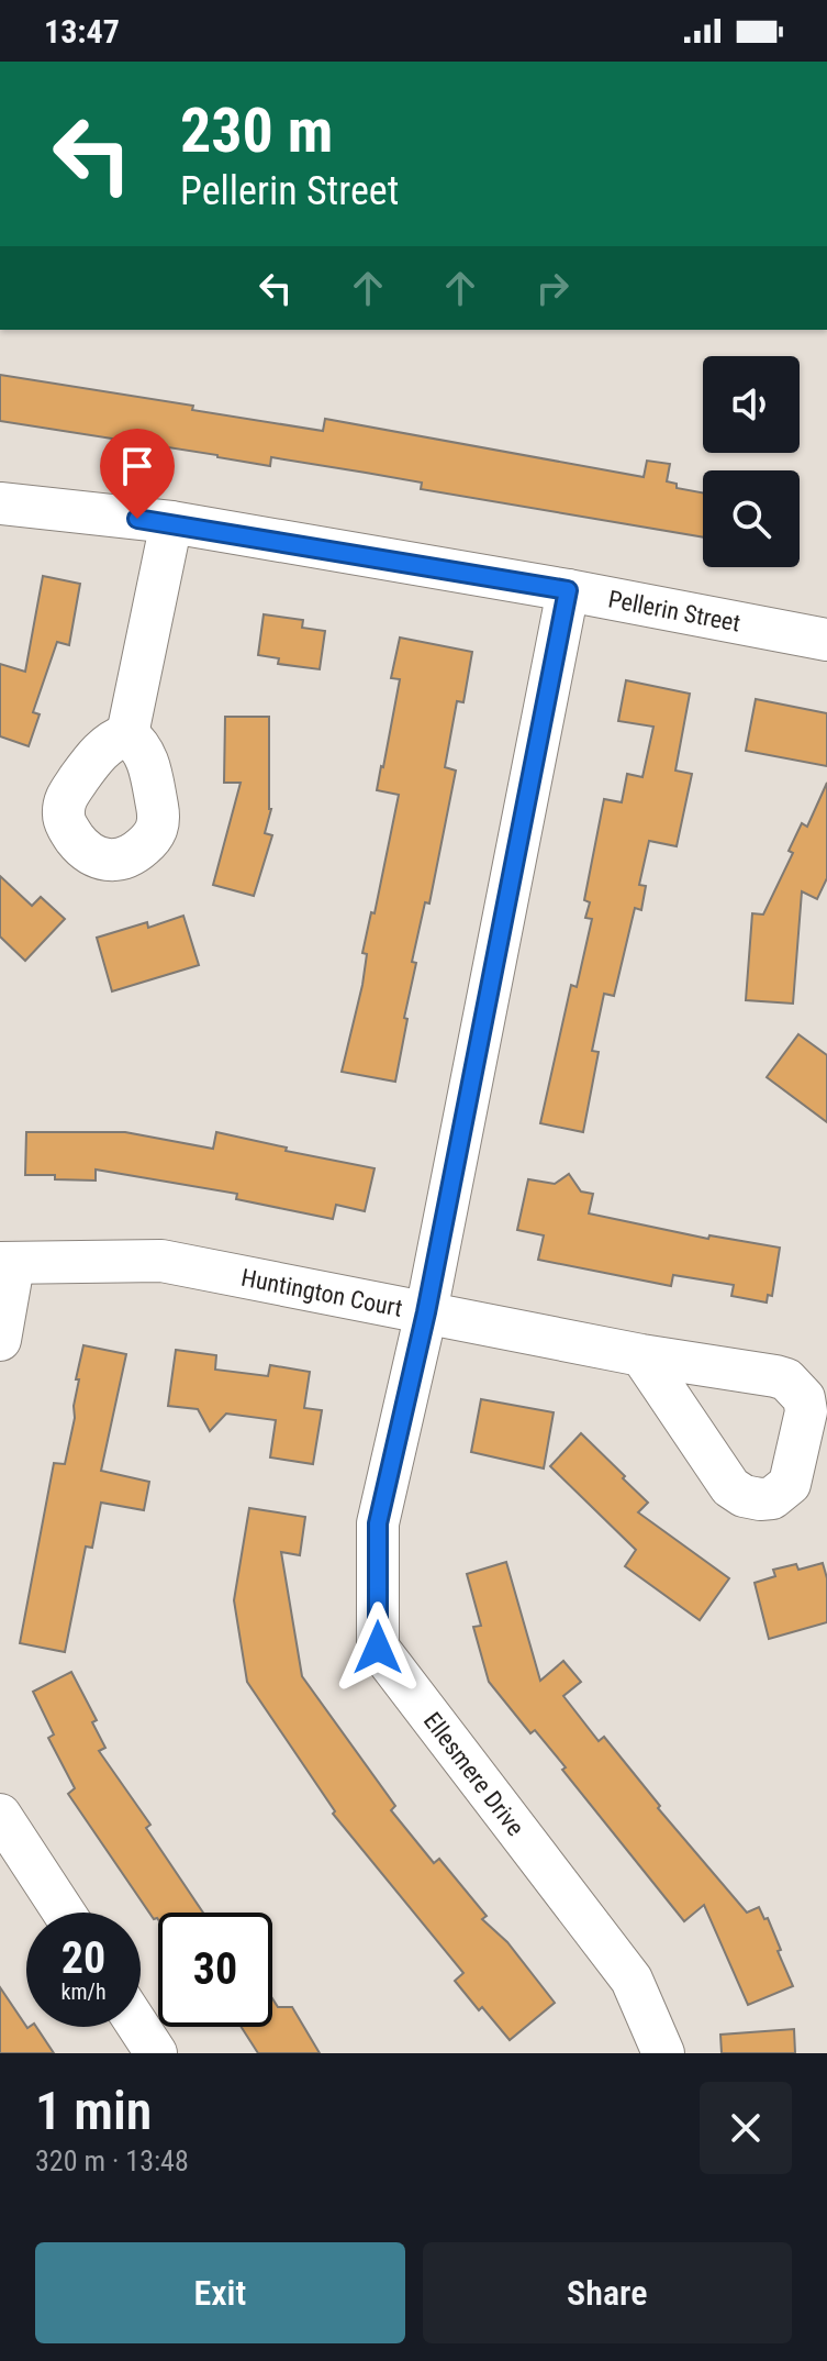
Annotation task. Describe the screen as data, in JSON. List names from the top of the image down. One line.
{"streets":{"street":["Pellerin Street","Huntington Court","Ellesmere Drive"]},"crossings":[["Pellerin Street","Ellesmere Drive"],["Huntington Court","Ellesmere Drive"]],"page":{"status":"13:47","turn":["230 m","Pellerin Street"],"speed":"20 km/h","limit":"30","heading":["1 min","320 m · 13:48"],"buttons":["Exit","Share"]}}
